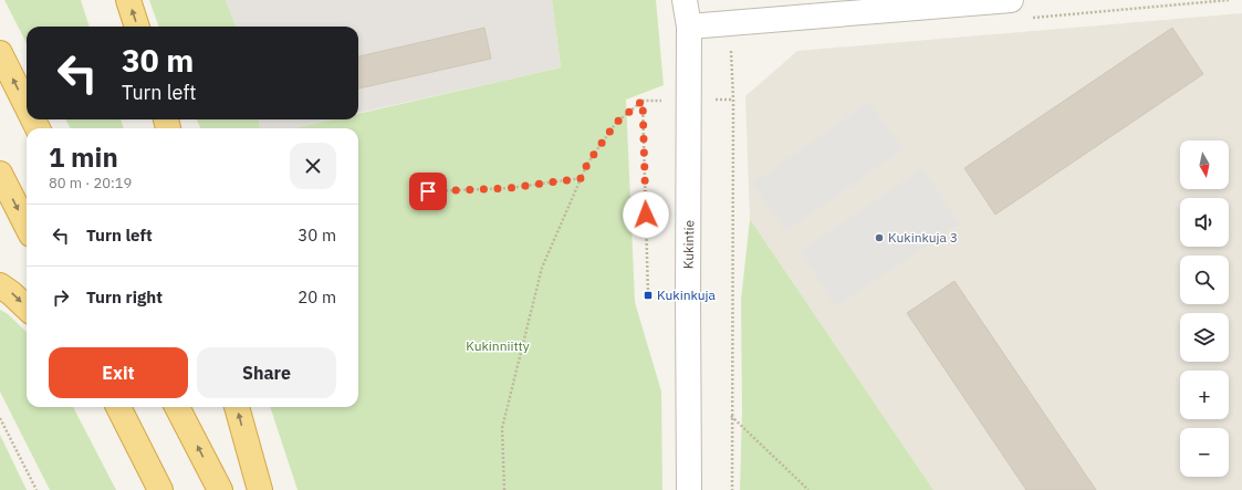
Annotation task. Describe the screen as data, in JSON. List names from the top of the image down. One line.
{"streets":{"street":["Kukintie"]},"parks":["Kukinniitty"],"places":{"other":["Kukinkuja 3"],"transit":["Kukinkuja"]},"north":"bottom","page":{"turn":["30 m","Turn left"],"heading":["1 min","80 m · 20:19"],"map_buttons":["+","−"],"list":[{"name":"Turn left","value":"30 m"},{"name":"Turn right","value":"20 m"}],"buttons":["Exit","Share"]}}
